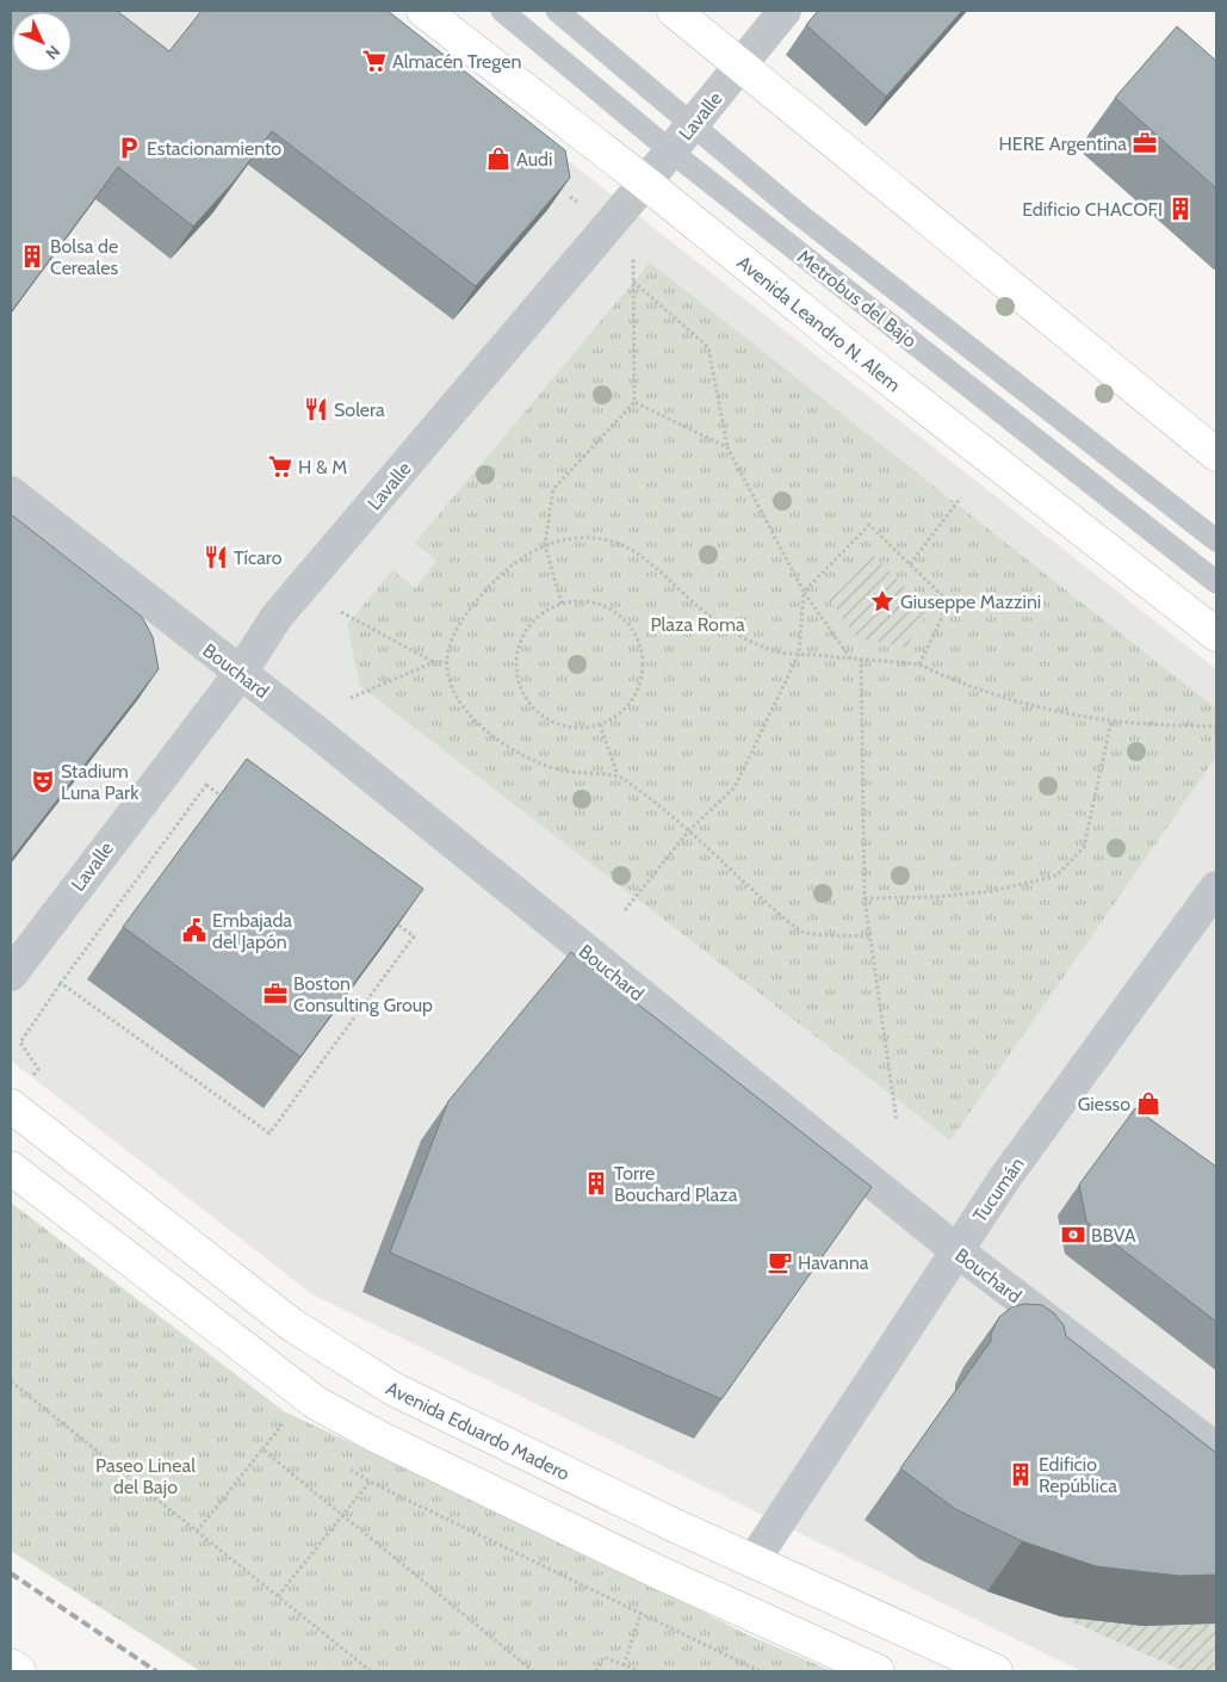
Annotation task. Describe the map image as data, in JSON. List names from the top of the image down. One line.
{"streets":{"main road":["Avenida Leandro N. Alem","Avenida Eduardo Madero"],"street":["Lavalle","Bouchard","Tucumán"],"lane":["Metrobus del Bajo"]},"crossings":[["Lavalle","Metrobus del Bajo"],["Lavalle","Avenida Leandro N. Alem"],["Lavalle","Bouchard"],["Bouchard","Tucumán"],["Tucumán","Avenida Eduardo Madero"]],"parks":["Plaza Roma","Paseo Lineal del Bajo"],"places":{"supermarket":["Almacén Tregen","H & M"],"office":["HERE Argentina","Boston Consulting Group"],"parking":["Estacionamiento"],"shop":["Audi","Giesso"],"building":["Edificio CHACOFI","Bolsa de Cereales","Torre Bouchard Plaza","Edificio República"],"restaurant":["Solera","Tícaro"],"place":["Giuseppe Mazzini"],"theatre":["Stadium Luna Park"],"public building":["Embajada del Japón"],"bank":["BBVA"],"cafe":["Havanna"]},"north":"bottom right"}
